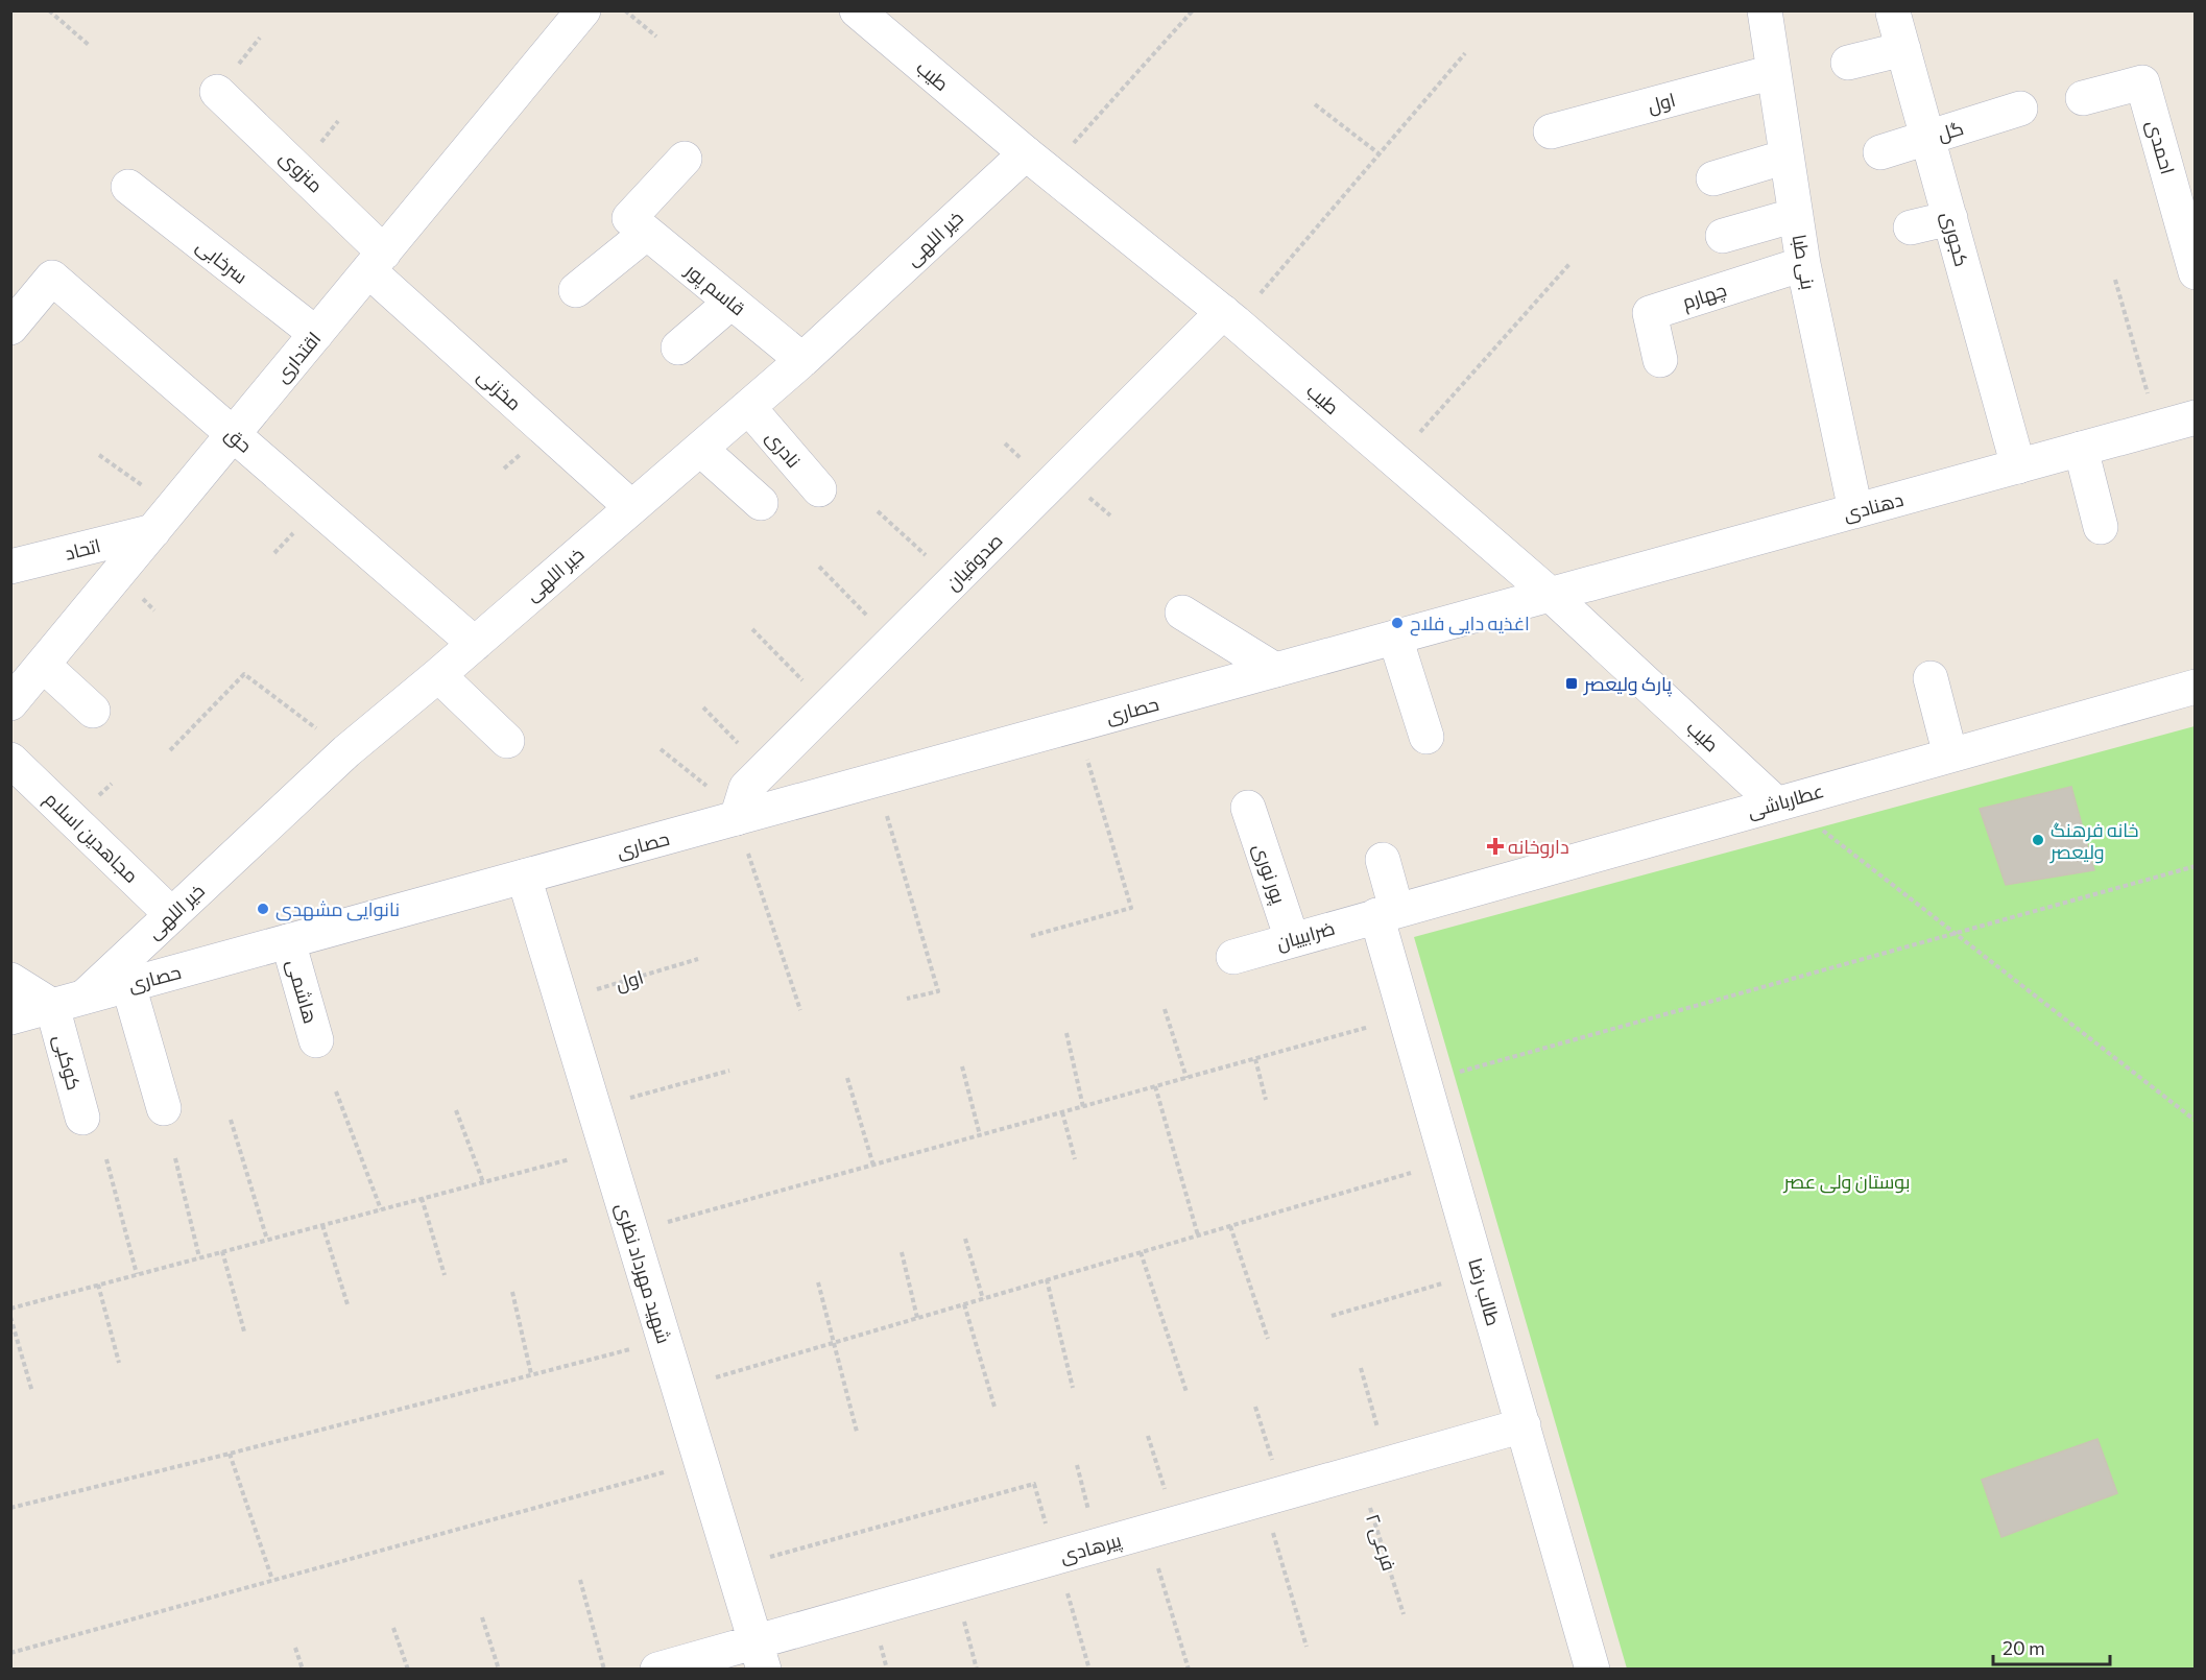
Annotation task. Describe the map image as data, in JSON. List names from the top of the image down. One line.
{"streets":{"street":["طیب","اول","گل","احمدی","منزوی","خیر اللهی","کجوری","سرخابی","بنی طبا","قاسم پور","چهارم","اقتداری","مخزنی","حق","نادری","دهنادی","اتحاد","صدوقیان","حصاری","عطارباشی","مجاهدین اسلام","پور نوری","ضرابییان","هاشمی","کوکبی","شهید مهرداد نظری","طالب رضا","پیرهادی"],"path":["فرعی ۲"]},"crossings":[["طیب","خیر اللهی"],["طیب","دهنادی"],["طیب","صدوقیان"],["طیب","حصاری"],["طیب","عطارباشی"],["اول","بنی طبا"],["اول","شهید مهرداد نظری"],["گل","کجوری"],["منزوی","اقتداری"],["منزوی","مخزنی"],["خیر اللهی","قاسم پور"],["خیر اللهی","مخزنی"],["خیر اللهی","حق"],["خیر اللهی","نادری"],["خیر اللهی","حصاری"],["خیر اللهی","مجاهدین اسلام"],["کجوری","دهنادی"],["سرخابی","اقتداری"],["بنی طبا","چهارم"],["بنی طبا","دهنادی"],["اقتداری","مخزنی"],["اقتداری","حق"],["اقتداری","اتحاد"],["دهنادی","حصاری"],["صدوقیان","حصاری"],["حصاری","هاشمی"],["حصاری","کوکبی"],["حصاری","شهید مهرداد نظری"],["عطارباشی","ضرابییان"],["عطارباشی","طالب رضا"],["پور نوری","ضرابییان"],["ضرابییان","طالب رضا"],["شهید مهرداد نظری","پیرهادی"],["طالب رضا","پیرهادی"],["فرعی ۲","پیرهادی"]],"parks":["بوستان ولی عصر"],"places":{"other":["اغذیه دایی فلاح","خانه فرهنگ ولیعصر","نانوایی مشهدی"],"transit":["پارک ولیعصر"],"health":["داروخانه"]},"scale_bar":"20 m"}
